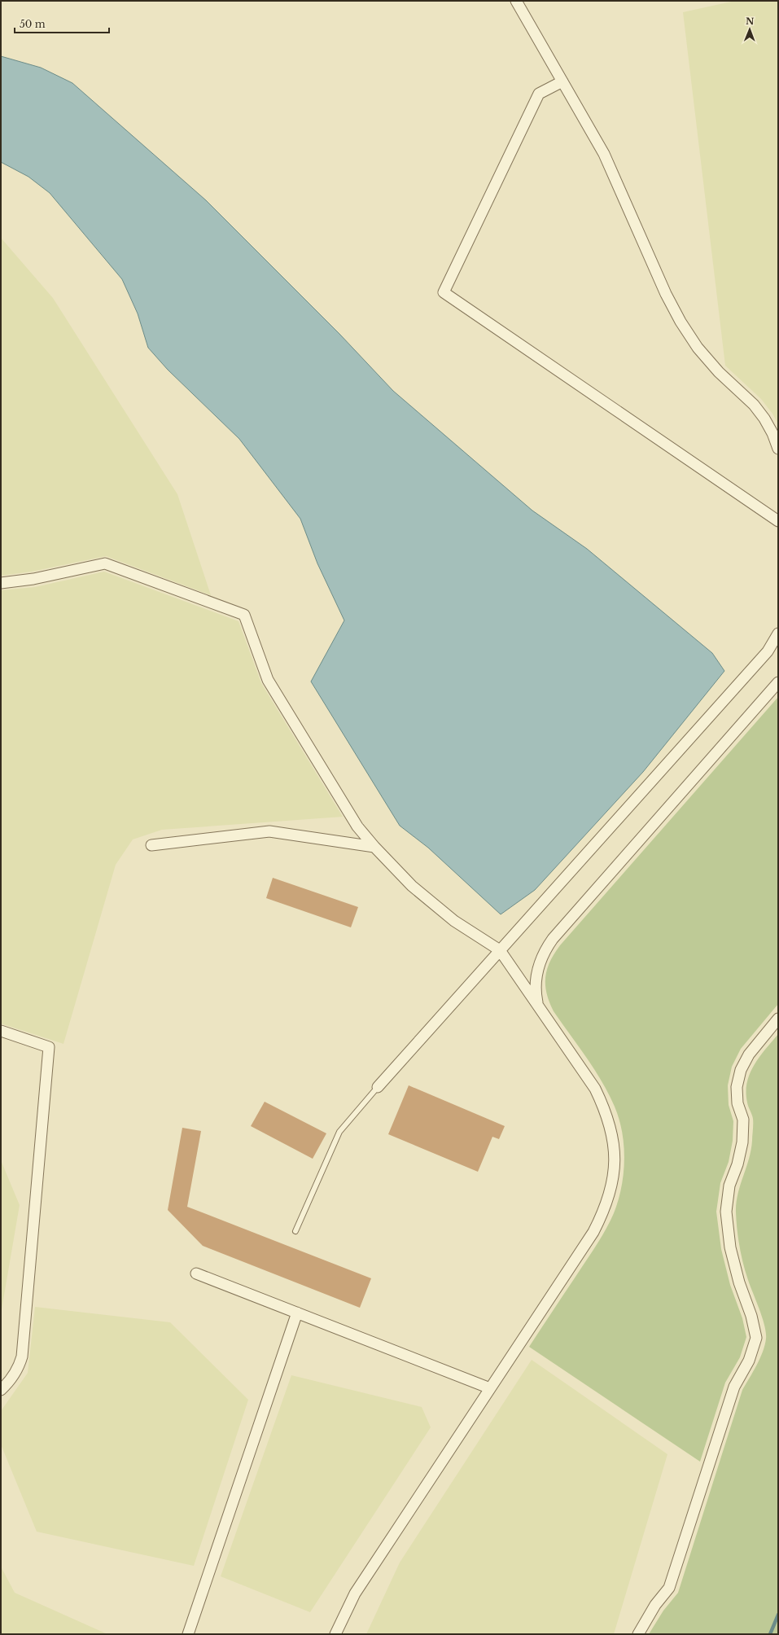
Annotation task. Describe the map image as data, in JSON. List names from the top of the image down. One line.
{"scale_bar":"50 m","north":"top"}
